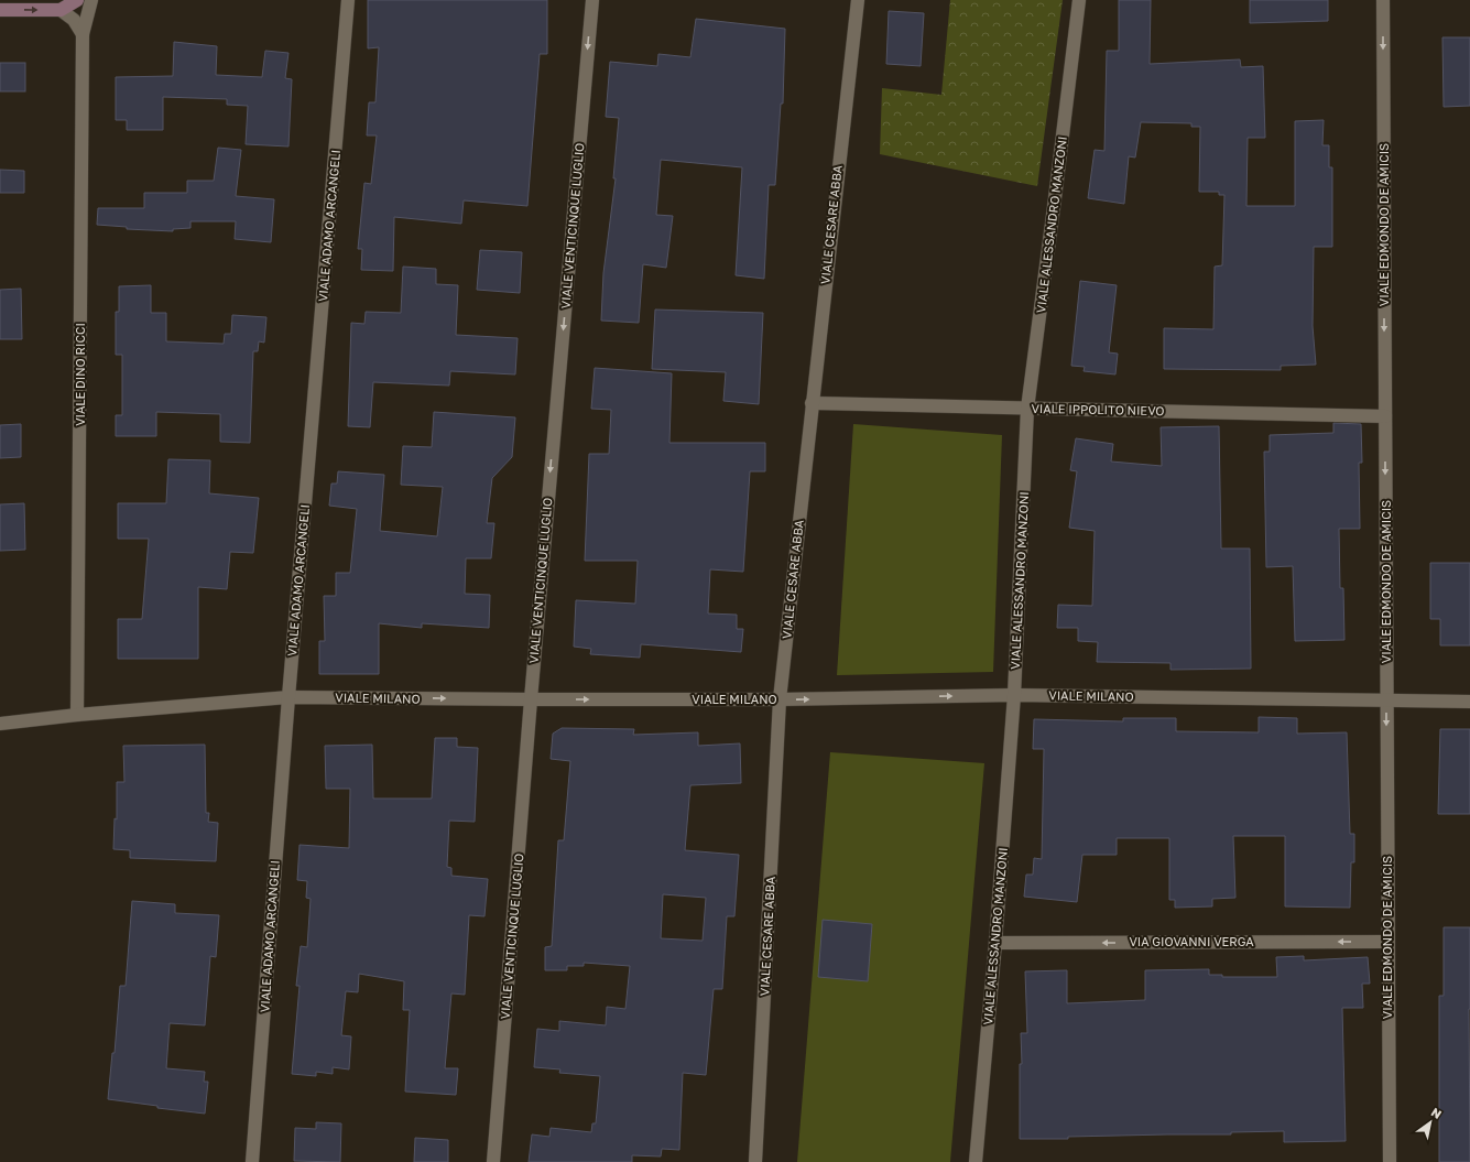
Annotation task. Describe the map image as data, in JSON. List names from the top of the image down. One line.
{"streets":{"street":["VIALE CESARE ABBA","VIALE ALESSANDRO MANZONI","VIALE EDMONDO DE AMICIS","VIALE ADAMO ARCANGELI","VIALE VENTICINQUE LUGLIO","VIALE DINO RICCI","VIALE IPPOLITO NIEVO","VIALE MILANO","VIA GIOVANNI VERGA"]},"crossings":[["VIALE CESARE ABBA","VIALE IPPOLITO NIEVO"],["VIALE CESARE ABBA","VIALE MILANO"],["VIALE ALESSANDRO MANZONI","VIALE IPPOLITO NIEVO"],["VIALE ALESSANDRO MANZONI","VIALE MILANO"],["VIALE ALESSANDRO MANZONI","VIA GIOVANNI VERGA"],["VIALE EDMONDO DE AMICIS","VIALE IPPOLITO NIEVO"],["VIALE EDMONDO DE AMICIS","VIALE MILANO"],["VIALE EDMONDO DE AMICIS","VIA GIOVANNI VERGA"],["VIALE ADAMO ARCANGELI","VIALE MILANO"],["VIALE VENTICINQUE LUGLIO","VIALE MILANO"],["VIALE DINO RICCI","VIALE MILANO"]],"one_way":["VIALE EDMONDO DE AMICIS","VIALE VENTICINQUE LUGLIO","VIALE MILANO","VIA GIOVANNI VERGA"],"north":"top right"}
